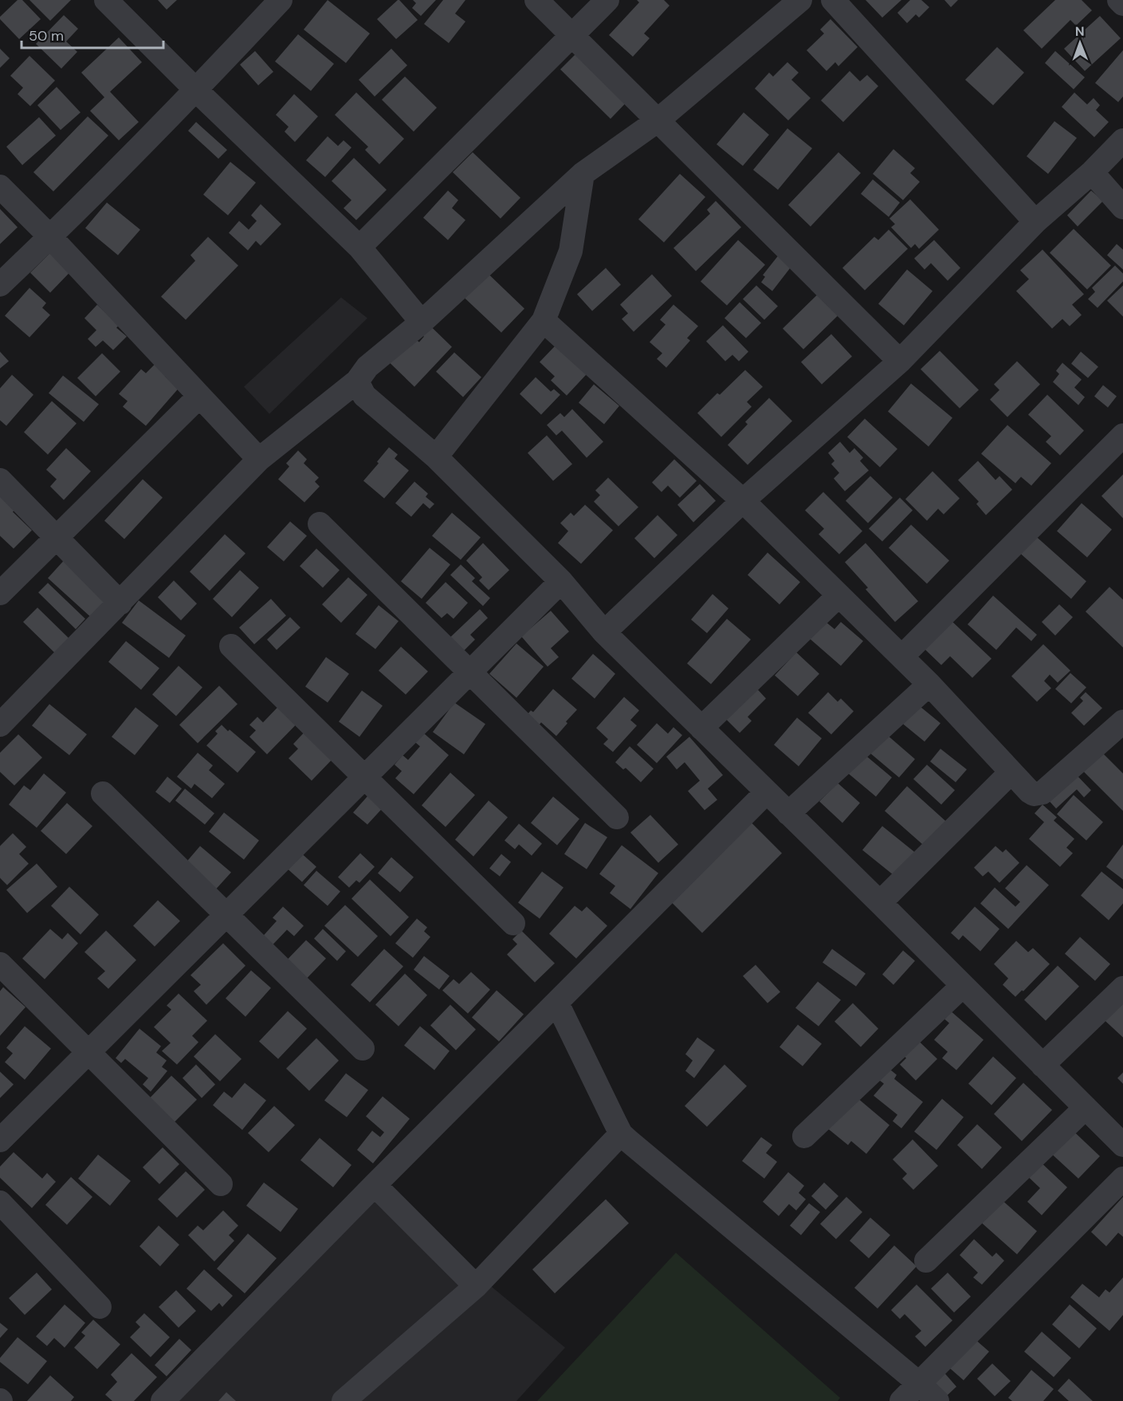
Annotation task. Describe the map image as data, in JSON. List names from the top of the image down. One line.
{"scale_bar":"50 m","north":"top"}
